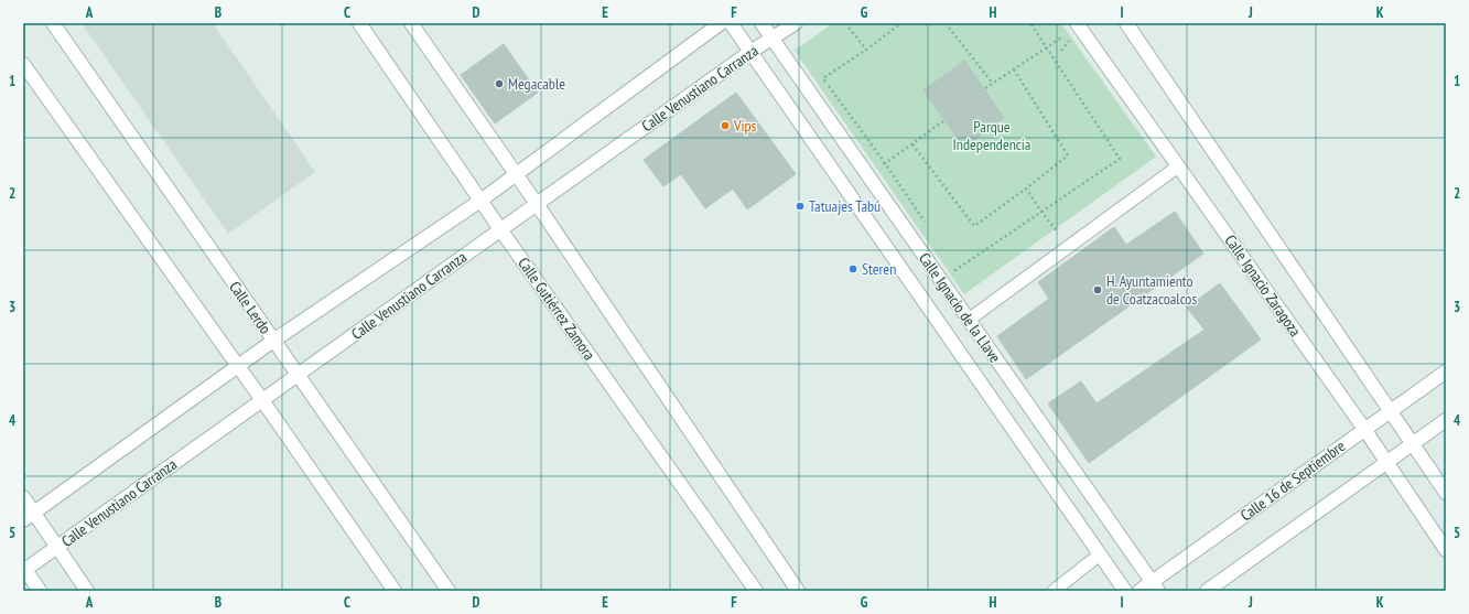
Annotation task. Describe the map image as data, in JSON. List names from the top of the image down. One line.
{"streets":{"street":["Calle Venustiano Carranza","Calle Ignacio Zaragoza","Calle Lerdo","Calle Ignacio de la Llave","Calle Gutiérrez Zamora","Calle 16 de Septiembre"]},"crossings":[["Calle Venustiano Carranza","Calle Lerdo"],["Calle Venustiano Carranza","Calle Ignacio de la Llave"],["Calle Venustiano Carranza","Calle Gutiérrez Zamora"],["Calle Ignacio Zaragoza","Calle 16 de Septiembre"],["Calle Ignacio de la Llave","Calle 16 de Septiembre"]],"parks":["Parque Independencia"],"places":["Megacable","Vips","Tatuajes Tabú","Steren","H. Ayuntamiento de Coatzacoalcos"],"grid":{"columns":["A","B","C","D","E","F","G","H","I","J","K"],"rows":["1","2","3","4","5"]}}
